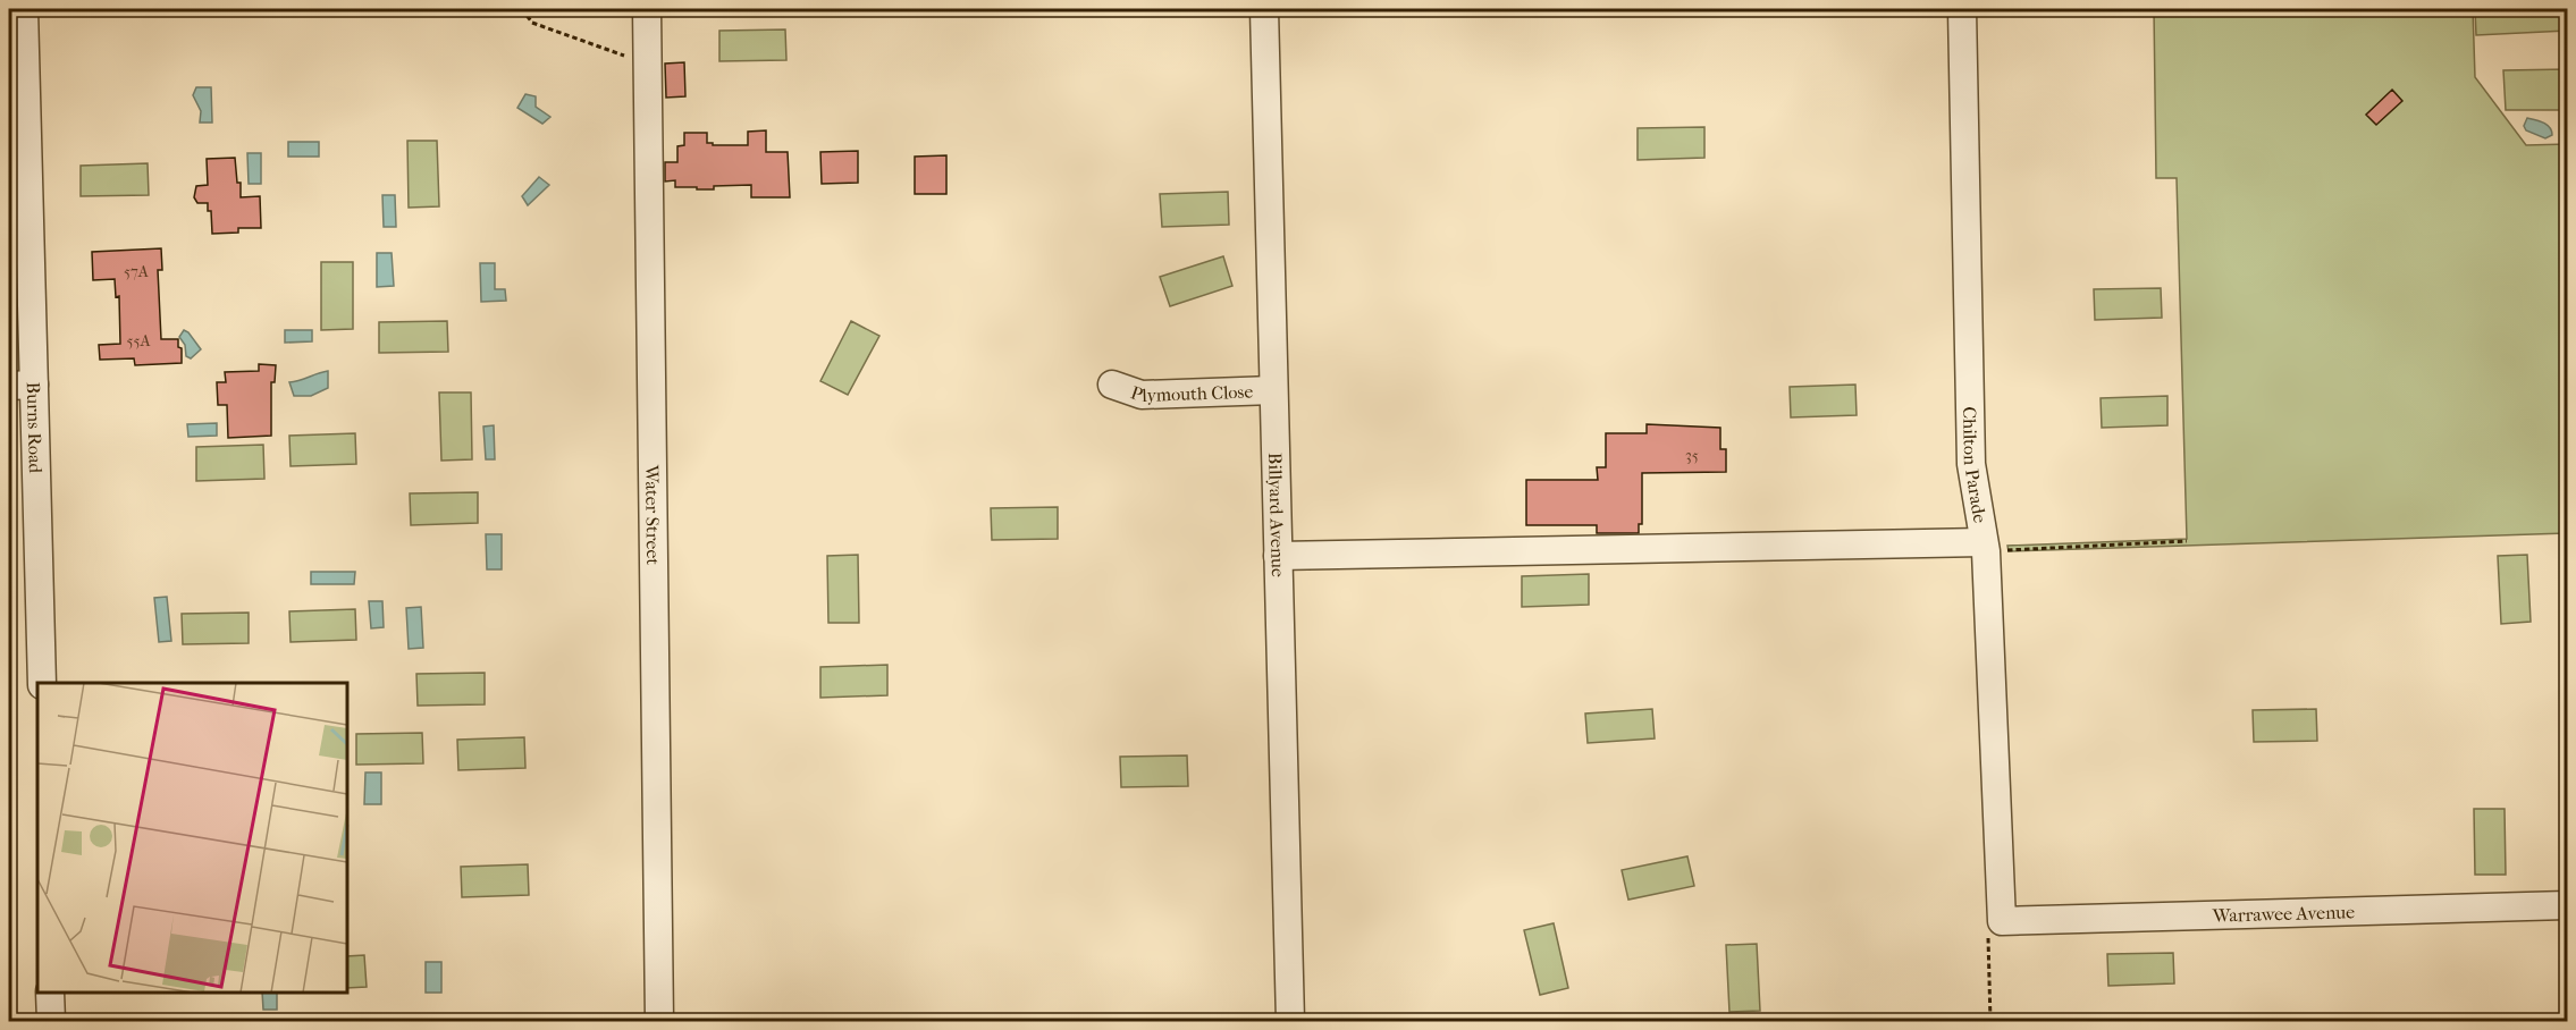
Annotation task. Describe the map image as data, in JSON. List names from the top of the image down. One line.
{"streets":{"street":["Plymouth Close","Burns Road","Chilton Parade","Water Street","Billyard Avenue","Warrawee Avenue"]},"crossings":[["Plymouth Close","Billyard Avenue"],["Chilton Parade","Warrawee Avenue"]],"house_numbers":["57A","55A","35"]}
